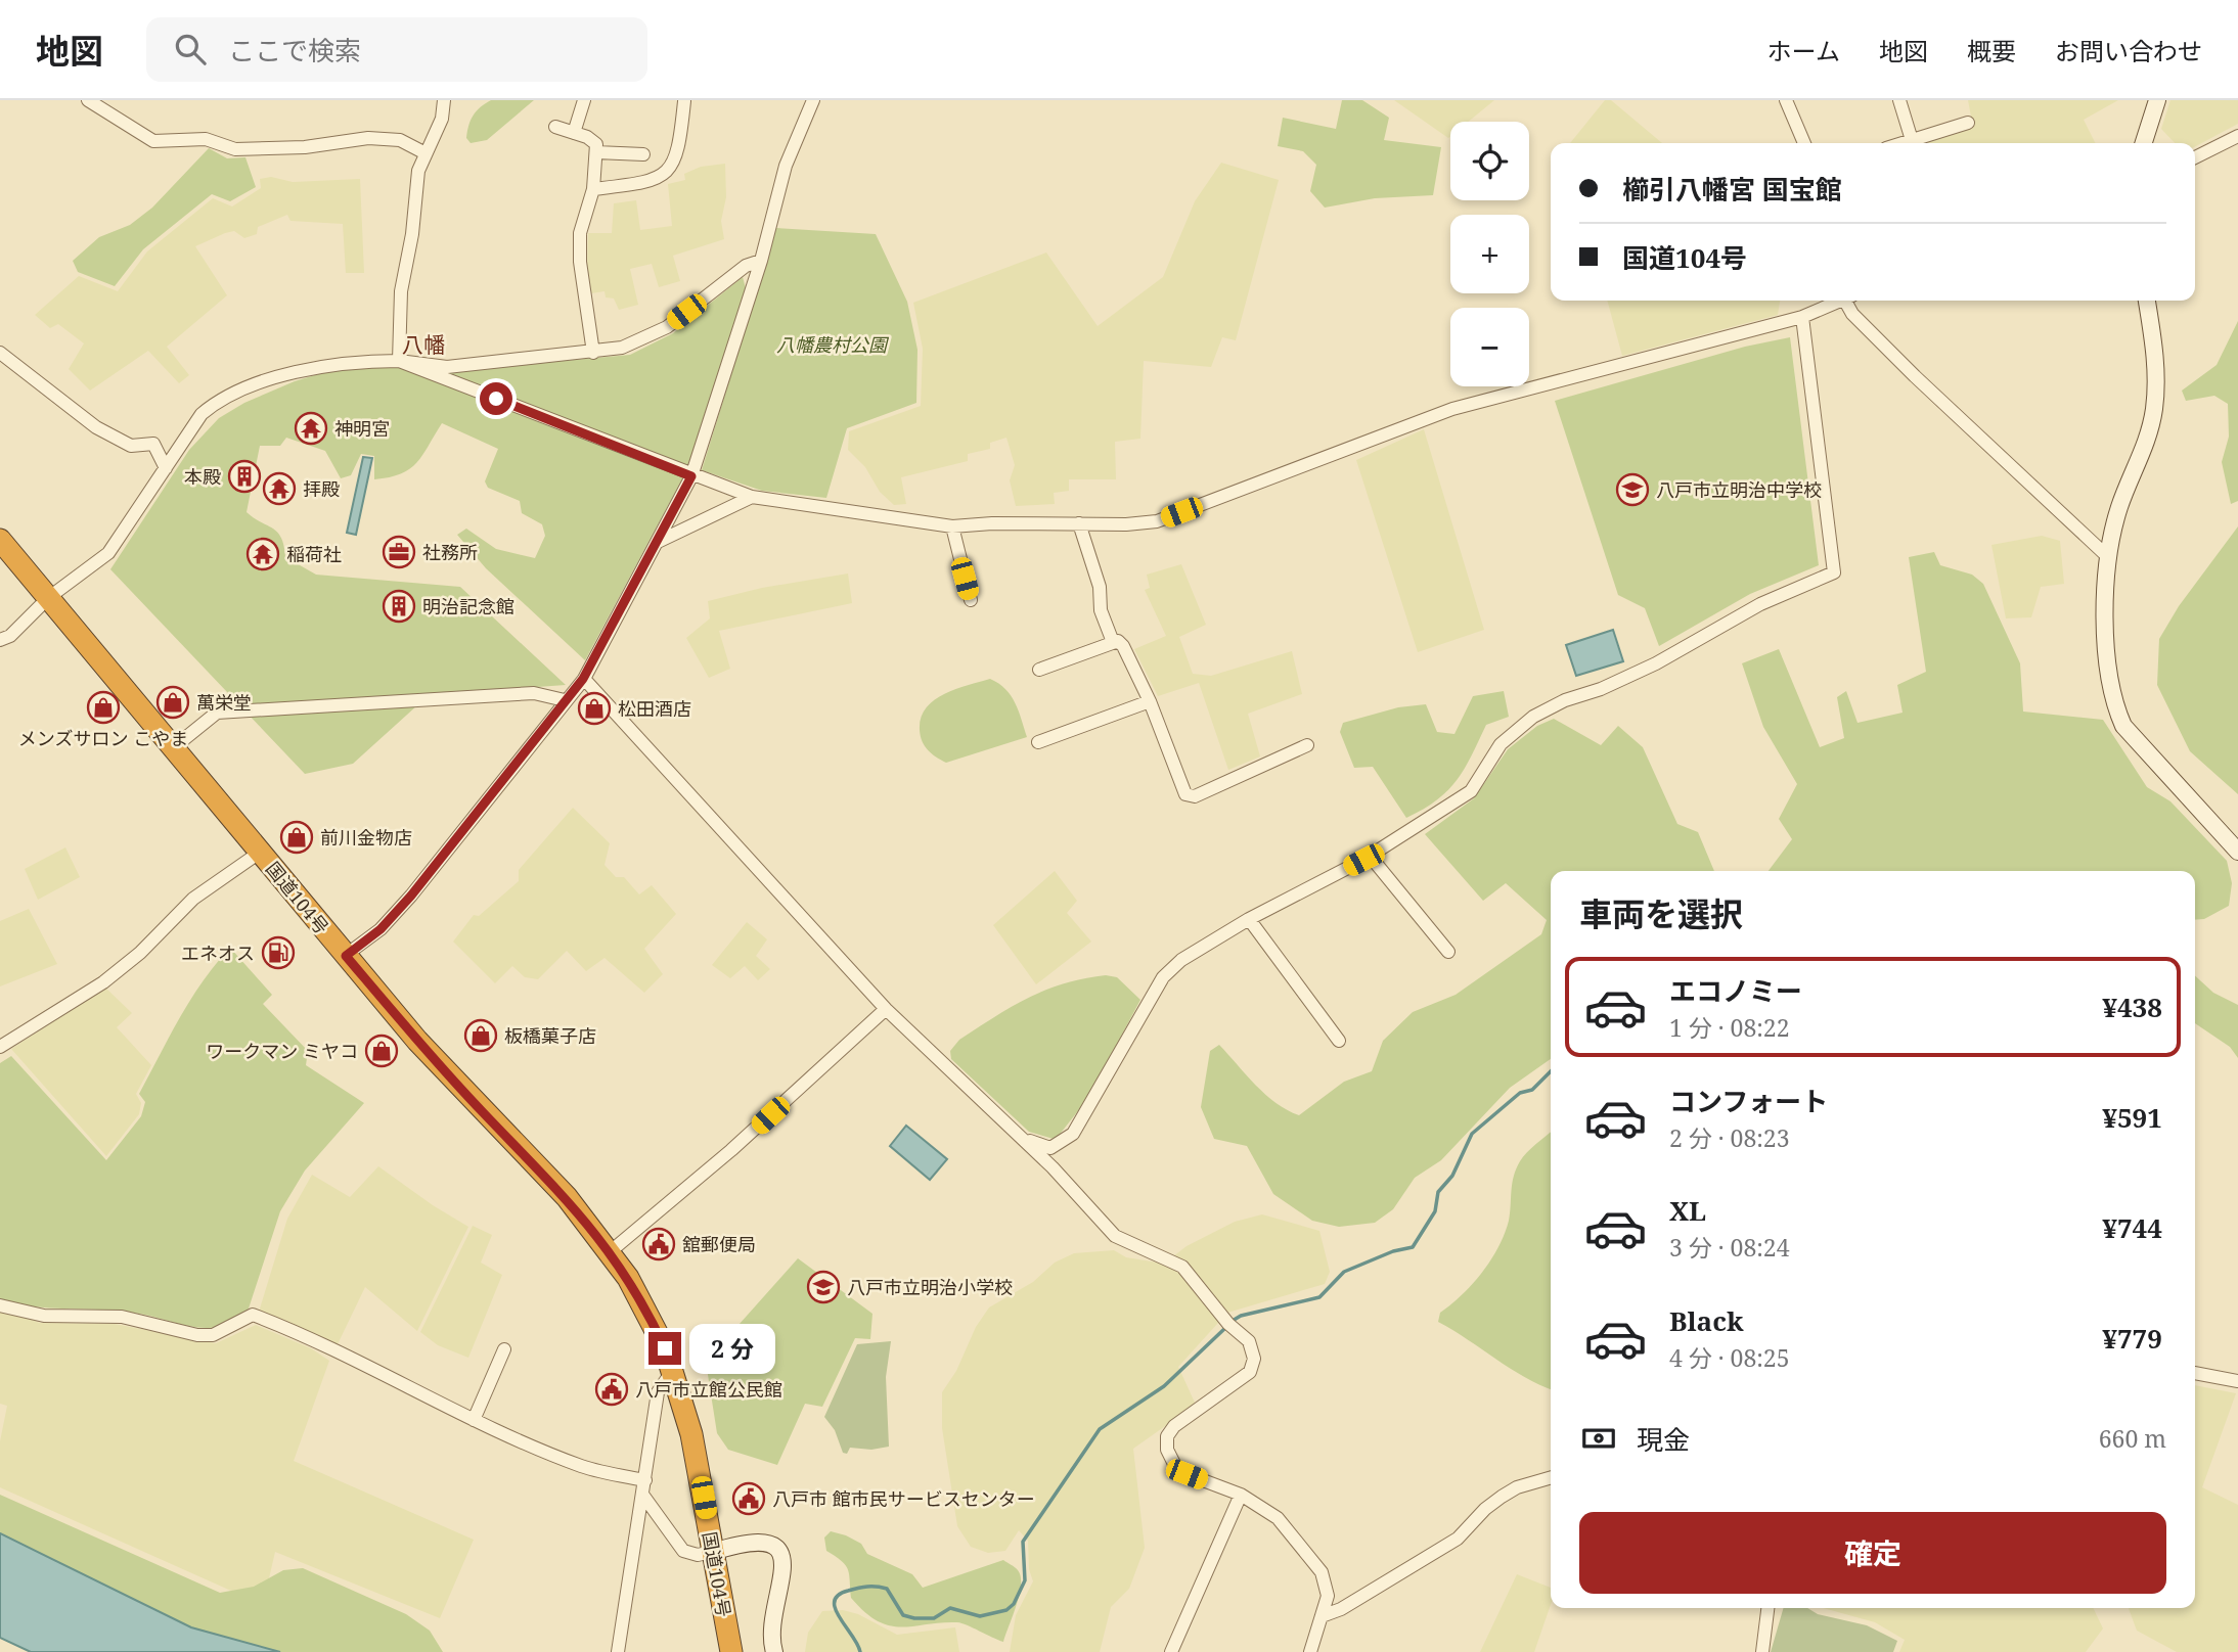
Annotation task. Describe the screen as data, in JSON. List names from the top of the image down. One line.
{"streets":{"highway":["国道104号"]},"districts":["八幡"],"parks":["八幡農村公園"],"places":{"temple":["神明宮","拝殿","稲荷社"],"building":["本殿","明治記念館"],"school or university":["八戸市立明治中学校","八戸市立明治小学校"],"office":["社務所"],"shop":["萬栄堂","メンズサロン こやま","松田酒店","前川金物店","板橋菓子店","ワークマン ミヤコ"],"fuel station":["エネオス"],"public building":["舘郵便局","八戸市立館公民館","八戸市 館市民サービスセンター"]},"page":{"header":"地図","search":"ここで検索","nav":["ホーム","地図","概要","お問い合わせ"],"map_buttons":["+","−"],"banner":["櫛引八幡宮 国宝館","国道104号"],"heading":"車両を選択","list":[{"name":"エコノミー","note":"1 分 · 08:22","value":"¥438"},{"name":"コンフォート","note":"2 分 · 08:23","value":"¥591"},{"name":"XL","note":"3 分 · 08:24","value":"¥744"},{"name":"Black","note":"4 分 · 08:25","value":"¥779"}],"bubble":"2 分","pay":["現金","660 m"],"buttons":"確定"}}
